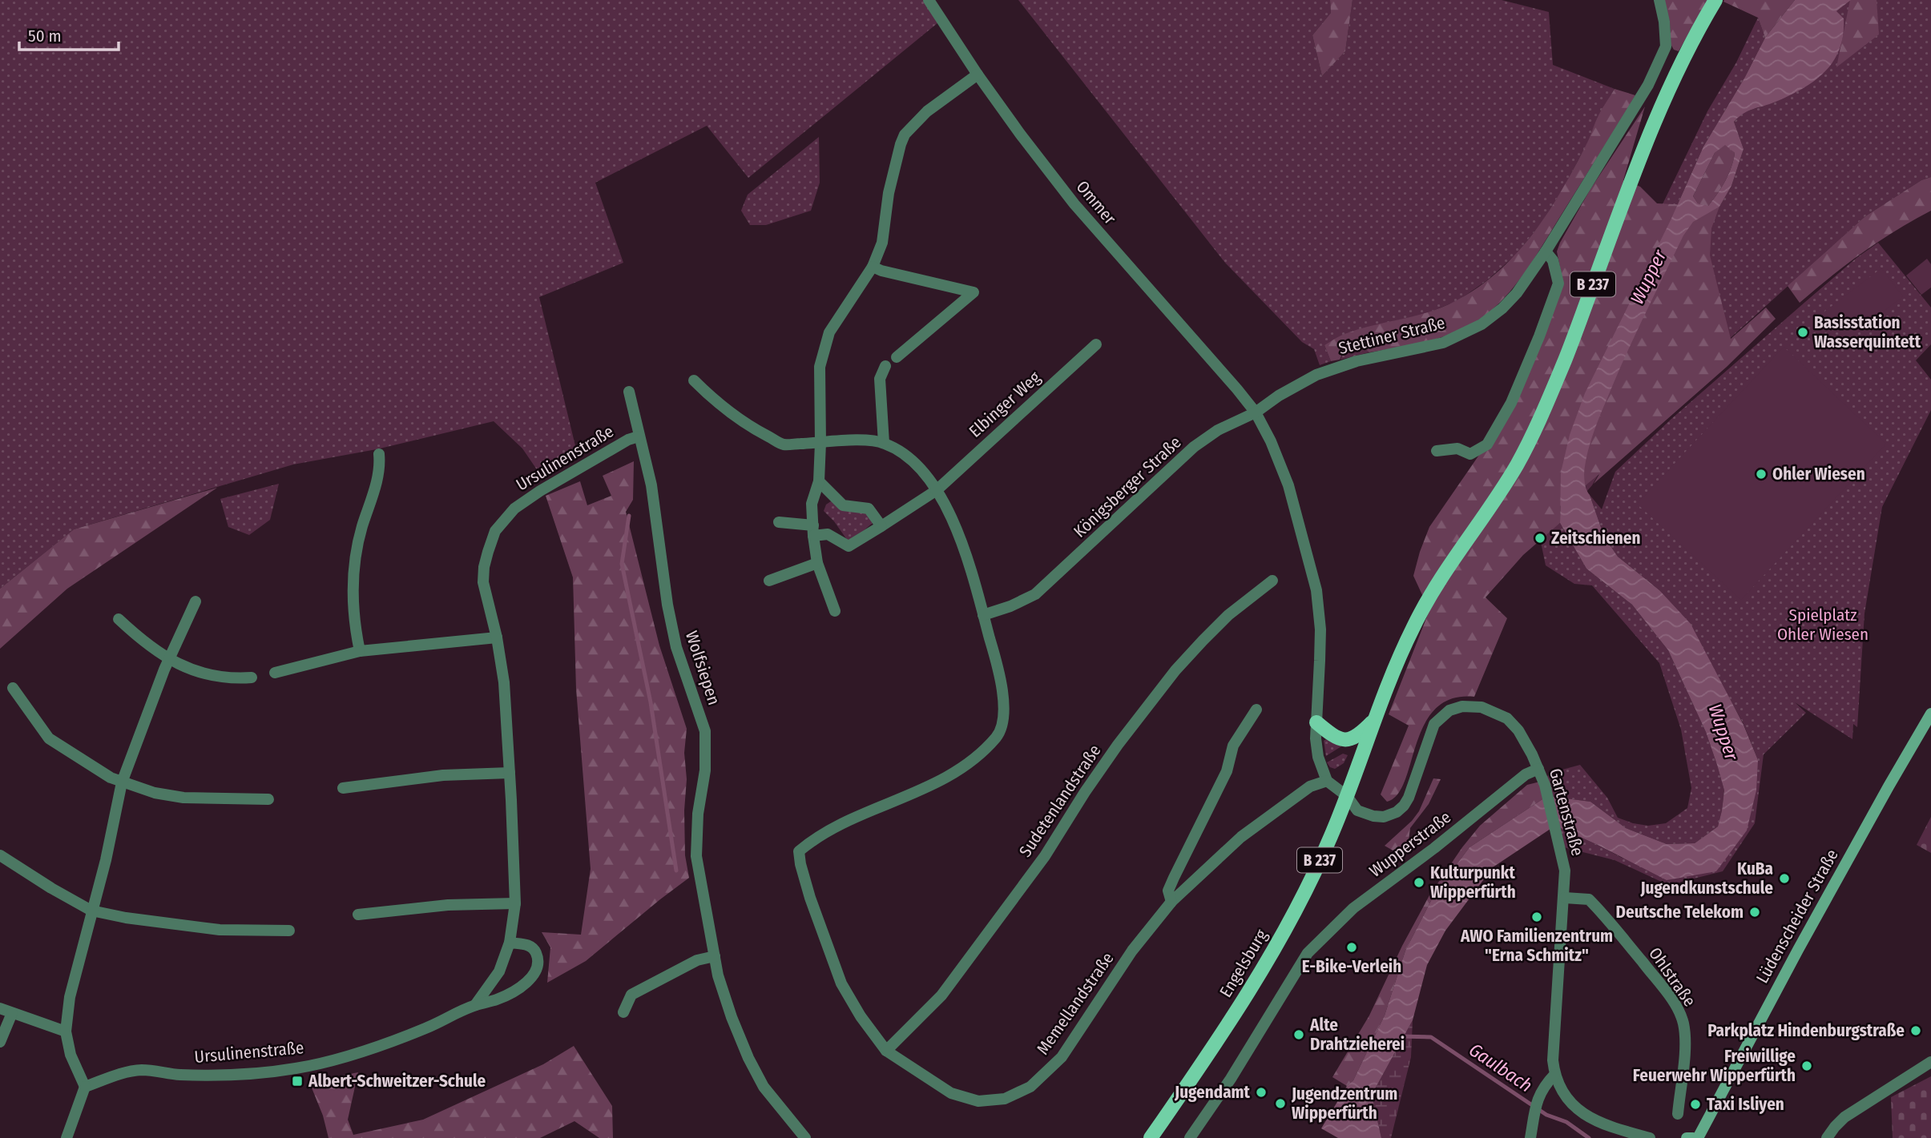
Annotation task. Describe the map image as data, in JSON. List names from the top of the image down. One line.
{"streets":{"main road":["B 237","Lüdenscheider Straße","Engelsburg"],"street":["Ommer","Stettiner Straße","Elbinger Weg","Ursulinenstraße","Königsberger Straße","Wolfsiepen","Sudetenlandstraße","Gartenstraße","Wupperstraße","Ohlstraße","Memellandstraße"]},"crossings":[["Ommer","Stettiner Straße"],["Ommer","Königsberger Straße"],["B 237","Gartenstraße"],["B 237","Engelsburg"],["Stettiner Straße","Königsberger Straße"],["Ursulinenstraße","Wolfsiepen"],["Königsberger Straße","Memellandstraße"],["Sudetenlandstraße","Memellandstraße"],["Gartenstraße","Wupperstraße"],["Gartenstraße","Engelsburg"],["Gartenstraße","Ohlstraße"]],"water":["Wupper","Gaulbach"],"parks":["Spielplatz Ohler Wiesen"],"places":{"other":["Basisstation Wasserquintett","Ohler Wiesen","Zeitschienen","KuBa Jugendkunstschule","Kulturpunkt Wipperfürth","Deutsche Telekom","AWO Familienzentrum \"Erna Schmitz\"","E-Bike-Verleih","Parkplatz Hindenburgstraße","Alte Drahtzieherei","Freiwillige Feuerwehr Wipperfürth","Jugendamt","Jugendzentrum Wipperfürth","Taxi Isliyen"],"transit":["Albert-Schweitzer-Schule"]},"scale_bar":"50 m"}
